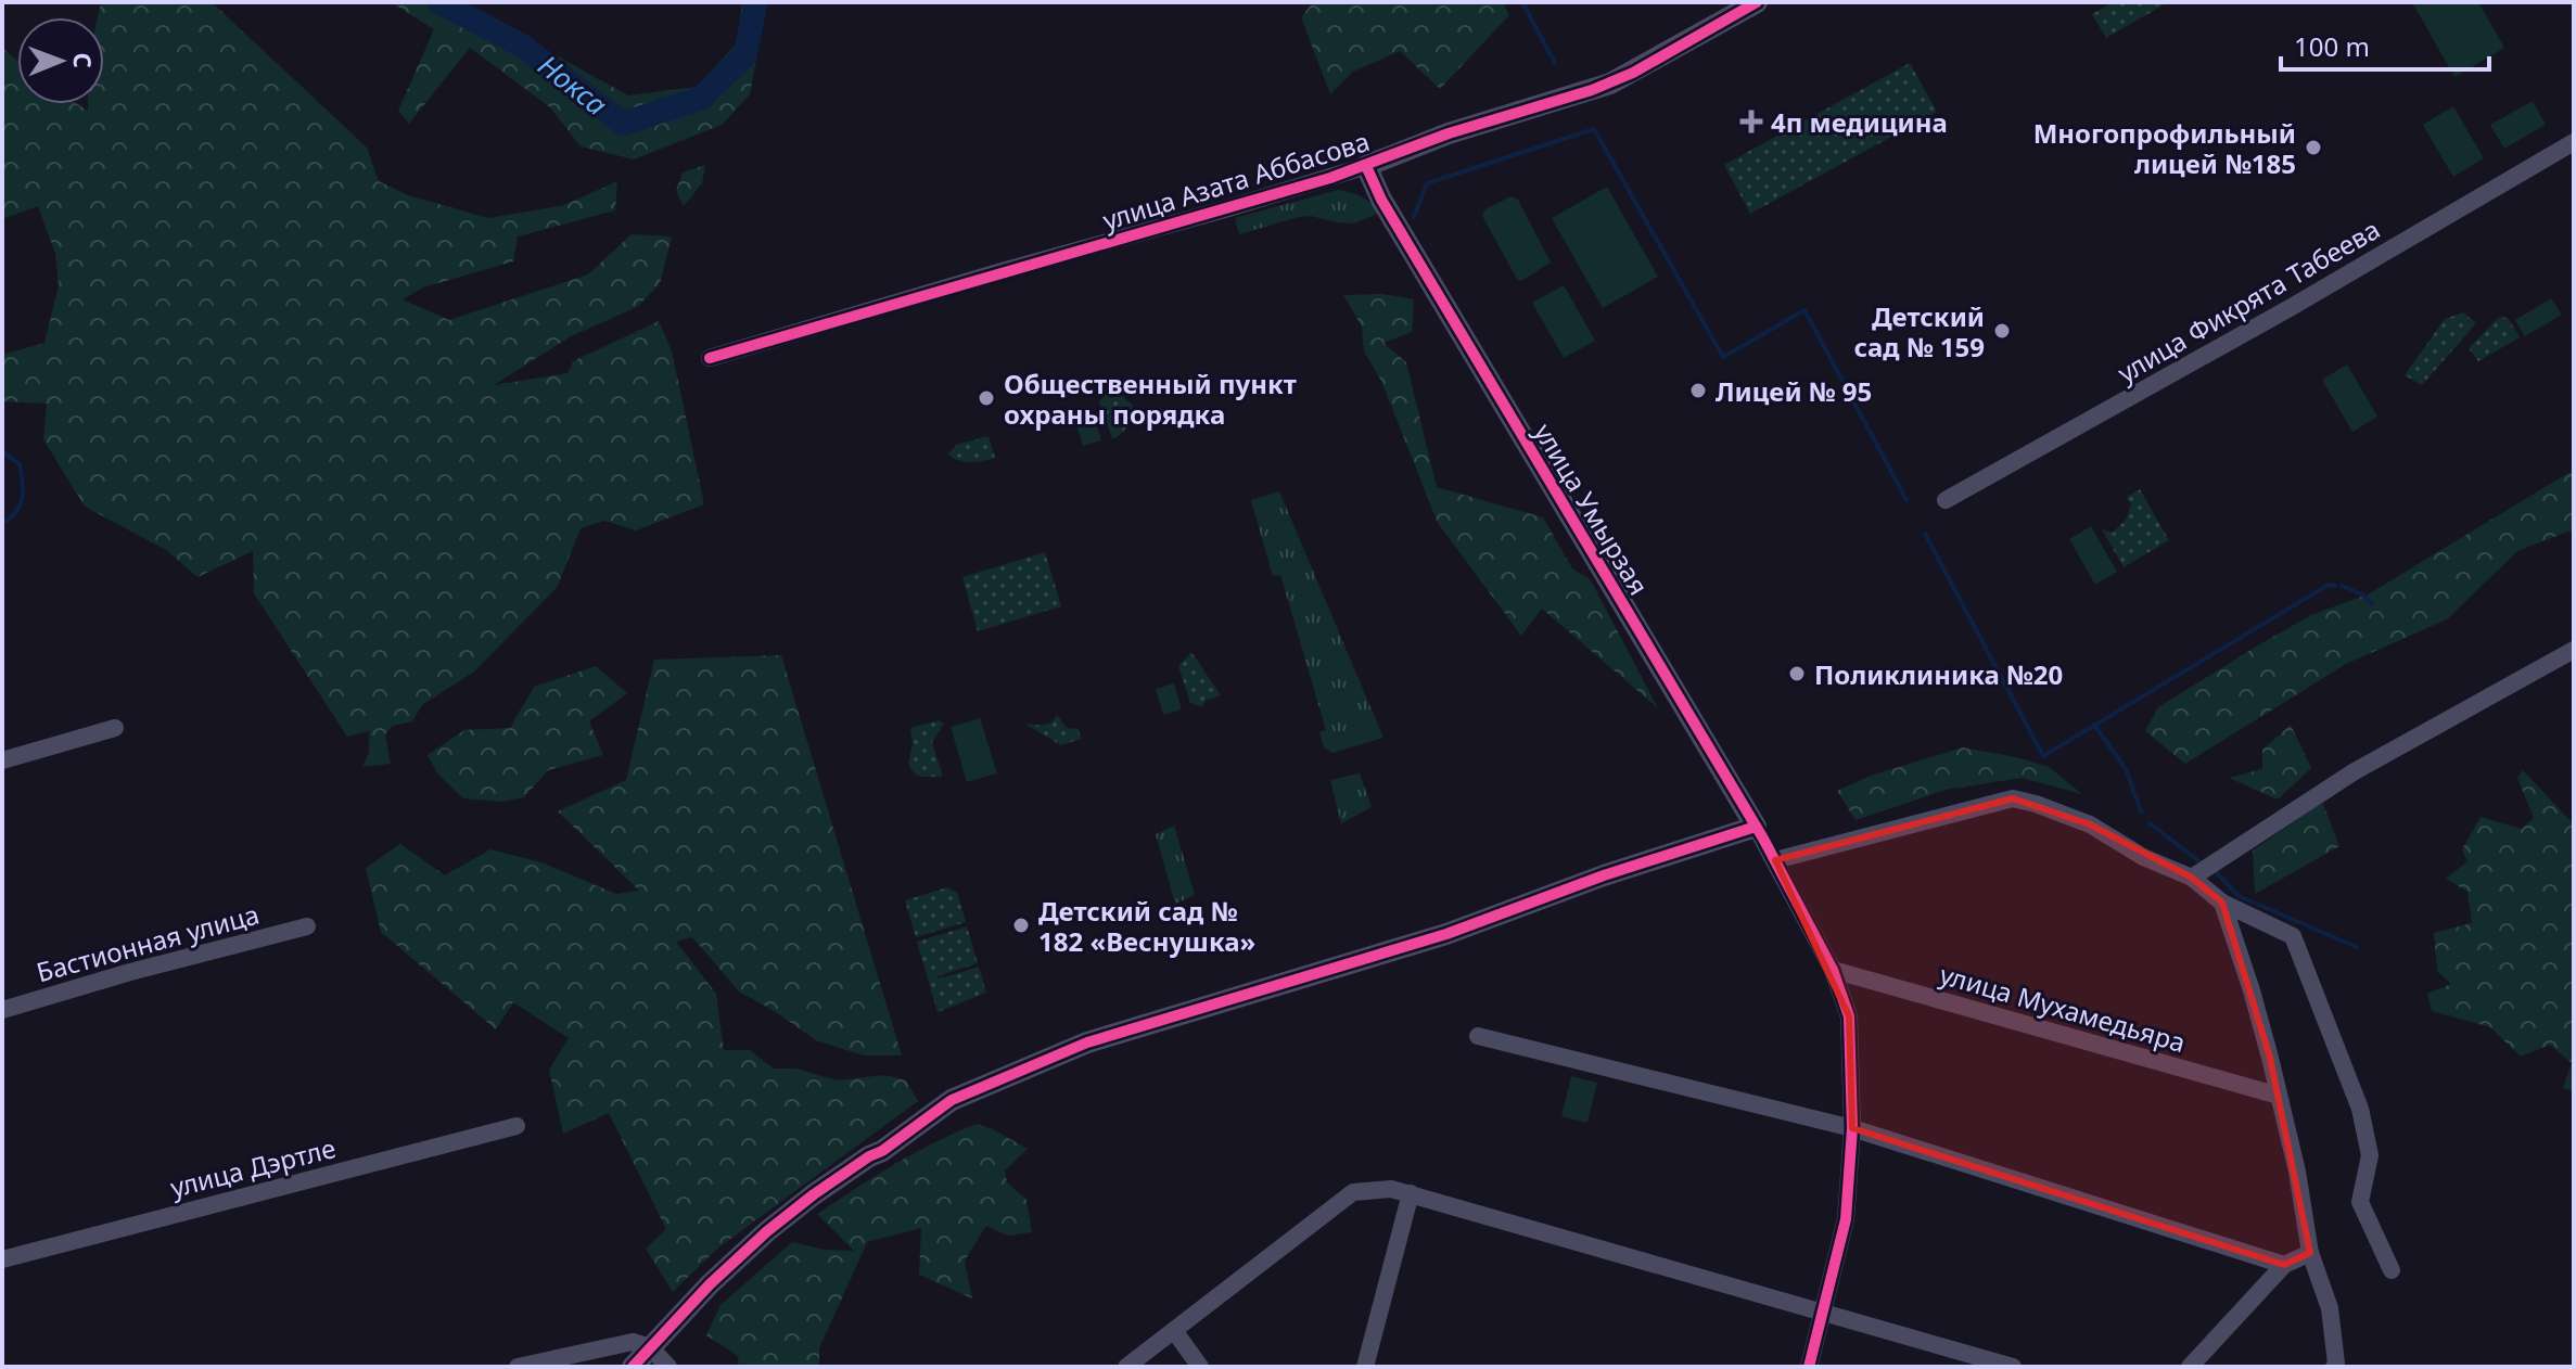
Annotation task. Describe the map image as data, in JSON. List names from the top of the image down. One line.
{"streets":{"street":["улица Азата Аббасова","улица Фикрята Табеева","улица Умырзая","Бастионная улица","улица Мухамедьяра","улица Дэртле"]},"crossings":[["улица Азата Аббасова","улица Умырзая"]],"water":["Нокса"],"places":{"health":["4п медицина"],"other":["Многопрофильный лицей №185","Детский сад № 159","Лицей № 95","Общественный пункт охраны порядка","Поликлиника №20","Детский сад № 182 «Веснушка»"]},"scale_bar":"100 m","north":"right"}
